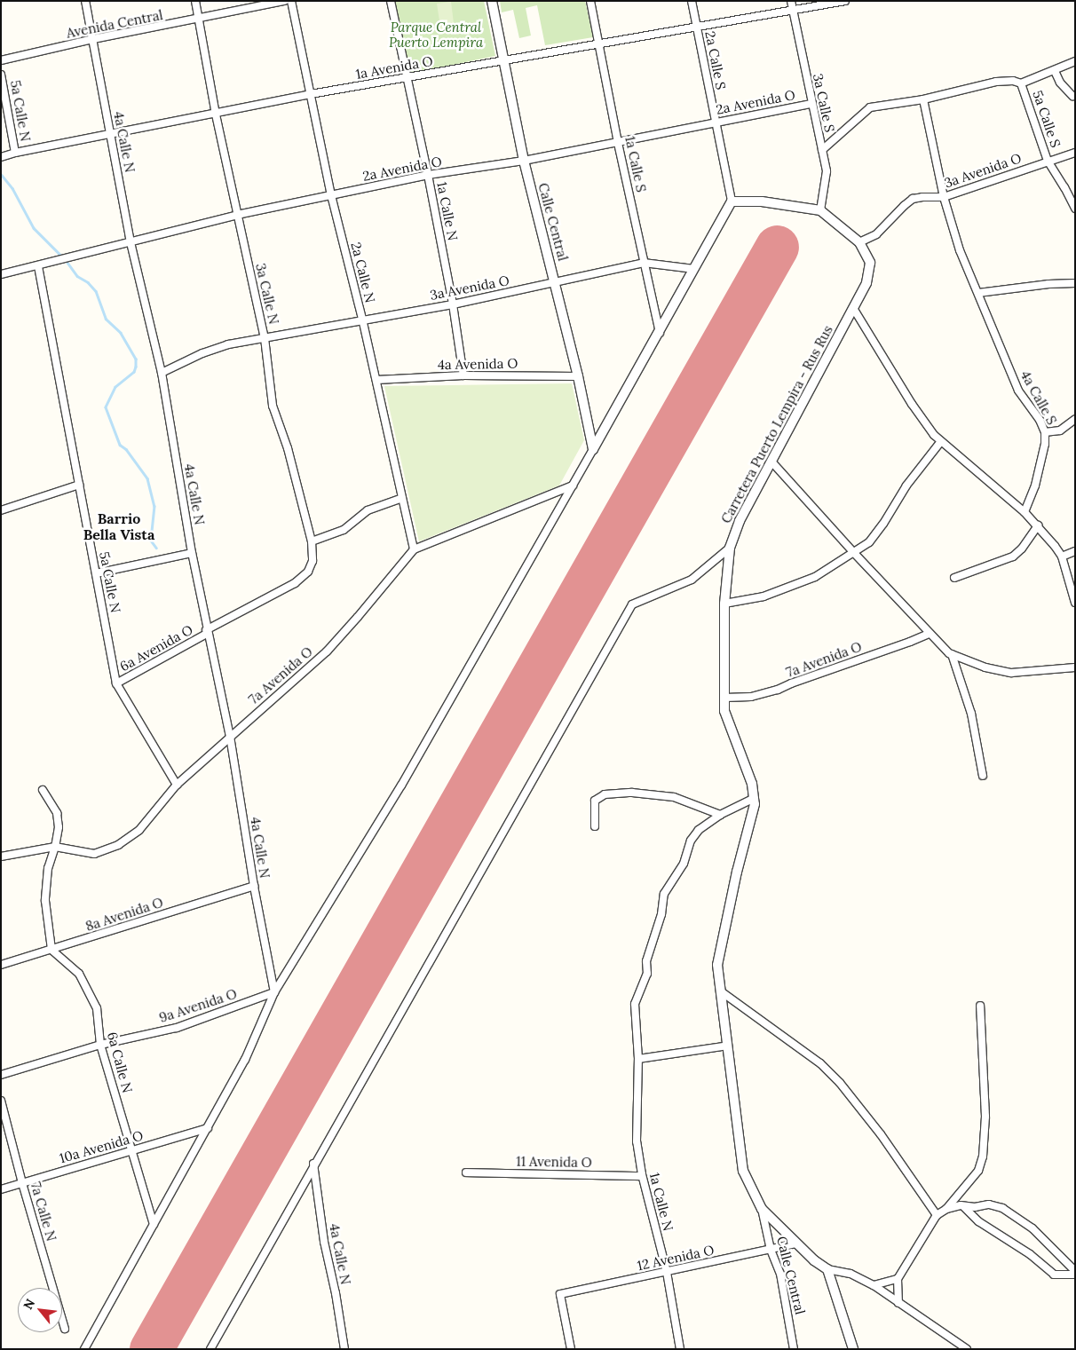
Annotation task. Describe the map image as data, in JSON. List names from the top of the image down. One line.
{"streets":{"street":["Avenida Central","2a Calle S","1a Avenida O","2a Avenida O","3a Calle S","5a Calle N","5a Calle S","4a Calle N","1a Calle S","3a Avenida O","1a Calle N","Calle Central","2a Calle N","3a Calle N","4a Avenida O","4a Calle S","Carretera Puerto Lempira - Rus Rus","6a Avenida O","7a Avenida O","8a Avenida O","9a Avenida O","6a Calle N","10a Avenida O","11 Avenida O","7a Calle N","12 Avenida O"]},"crossings":[["Avenida Central","4a Calle N"],["Avenida Central","3a Calle N"],["2a Calle S","1a Avenida O"],["2a Calle S","2a Avenida O"],["1a Avenida O","3a Calle S"],["1a Avenida O","5a Calle N"],["1a Avenida O","4a Calle N"],["1a Avenida O","1a Calle S"],["1a Avenida O","1a Calle N"],["1a Avenida O","Calle Central"],["1a Avenida O","2a Calle N"],["1a Avenida O","3a Calle N"],["2a Avenida O","3a Calle S"],["2a Avenida O","5a Calle N"],["2a Avenida O","4a Calle N"],["2a Avenida O","1a Calle S"],["2a Avenida O","1a Calle N"],["2a Avenida O","Calle Central"],["2a Avenida O","2a Calle N"],["2a Avenida O","3a Calle N"],["3a Calle S","Carretera Puerto Lempira - Rus Rus"],["5a Calle N","6a Avenida O"],["5a Calle N","7a Avenida O"],["5a Calle S","3a Avenida O"],["4a Calle N","3a Avenida O"],["4a Calle N","6a Avenida O"],["4a Calle N","7a Avenida O"],["4a Calle N","8a Avenida O"],["4a Calle N","9a Avenida O"],["1a Calle S","3a Avenida O"],["3a Avenida O","1a Calle N"],["3a Avenida O","Calle Central"],["3a Avenida O","2a Calle N"],["3a Avenida O","3a Calle N"],["3a Avenida O","4a Calle S"],["3a Avenida O","Carretera Puerto Lempira - Rus Rus"],["1a Calle N","4a Avenida O"],["1a Calle N","Carretera Puerto Lempira - Rus Rus"],["1a Calle N","11 Avenida O"],["1a Calle N","12 Avenida O"],["Calle Central","4a Avenida O"],["Calle Central","Carretera Puerto Lempira - Rus Rus"],["Calle Central","12 Avenida O"],["2a Calle N","4a Avenida O"],["2a Calle N","7a Avenida O"],["3a Calle N","6a Avenida O"],["Carretera Puerto Lempira - Rus Rus","7a Avenida O"],["Carretera Puerto Lempira - Rus Rus","12 Avenida O"],["8a Avenida O","6a Calle N"],["9a Avenida O","6a Calle N"],["6a Calle N","10a Avenida O"],["10a Avenida O","7a Calle N"]],"districts":["Barrio Bella Vista"],"parks":["Parque Central Puerto Lempira"],"north":"top left"}
